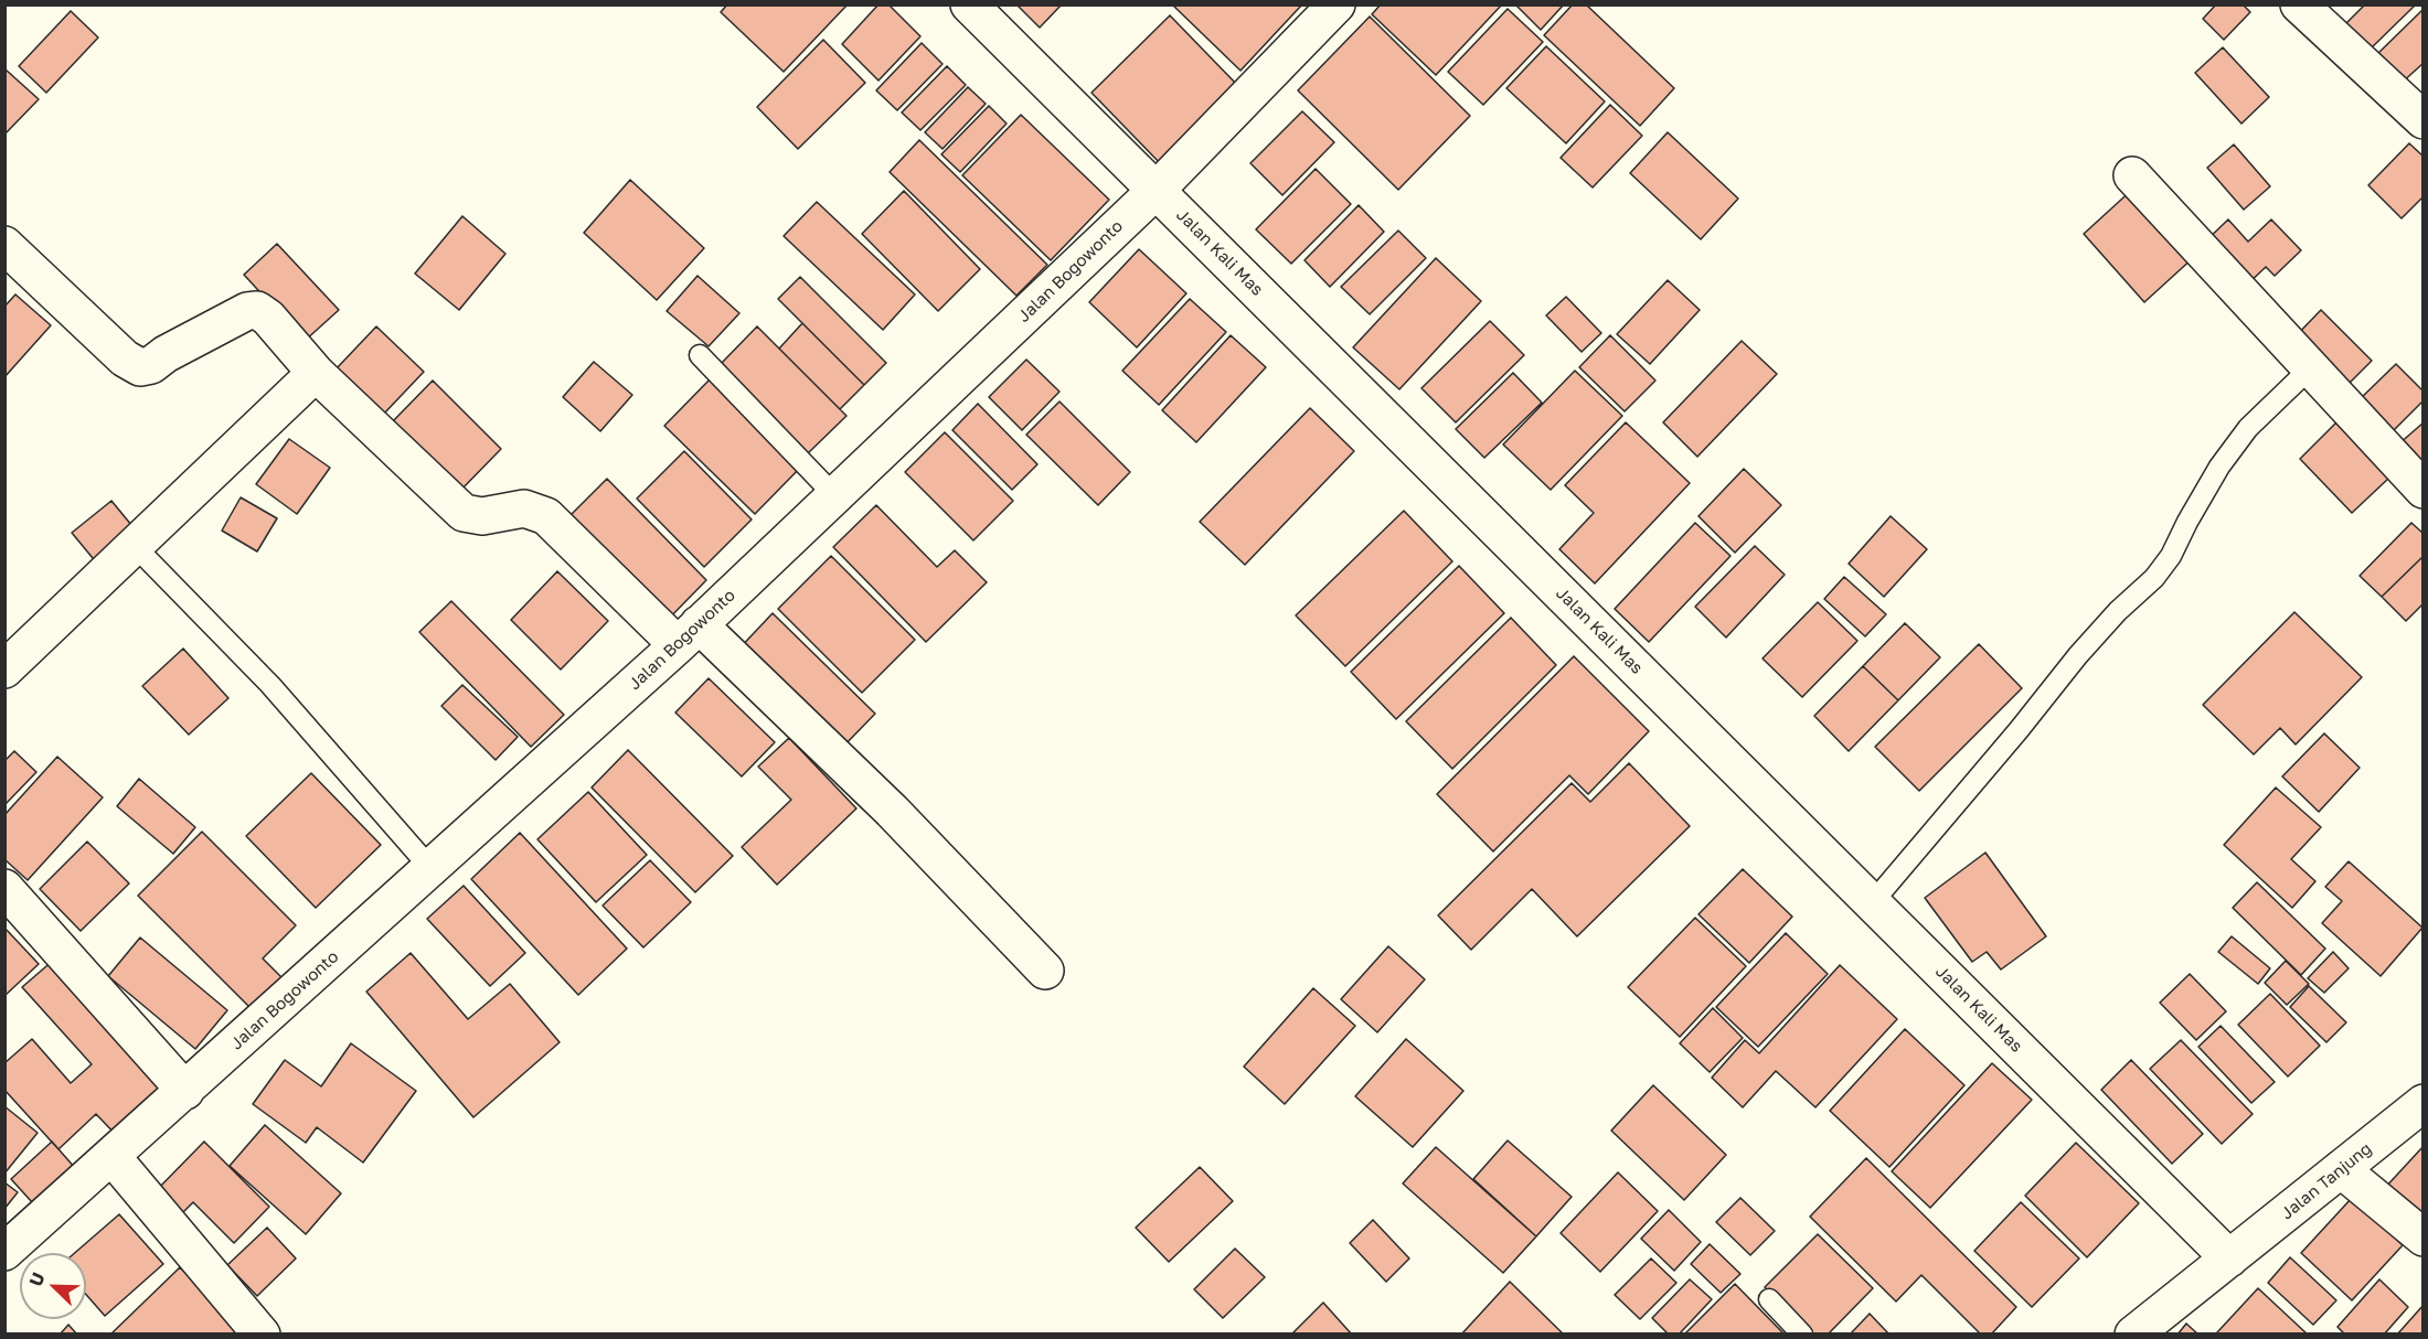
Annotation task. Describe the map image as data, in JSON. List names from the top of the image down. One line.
{"streets":{"street":["Jalan Kali Mas","Jalan Bogowonto","Jalan Tanjung"]},"crossings":[["Jalan Kali Mas","Jalan Bogowonto"],["Jalan Kali Mas","Jalan Tanjung"]],"north":"top left"}
